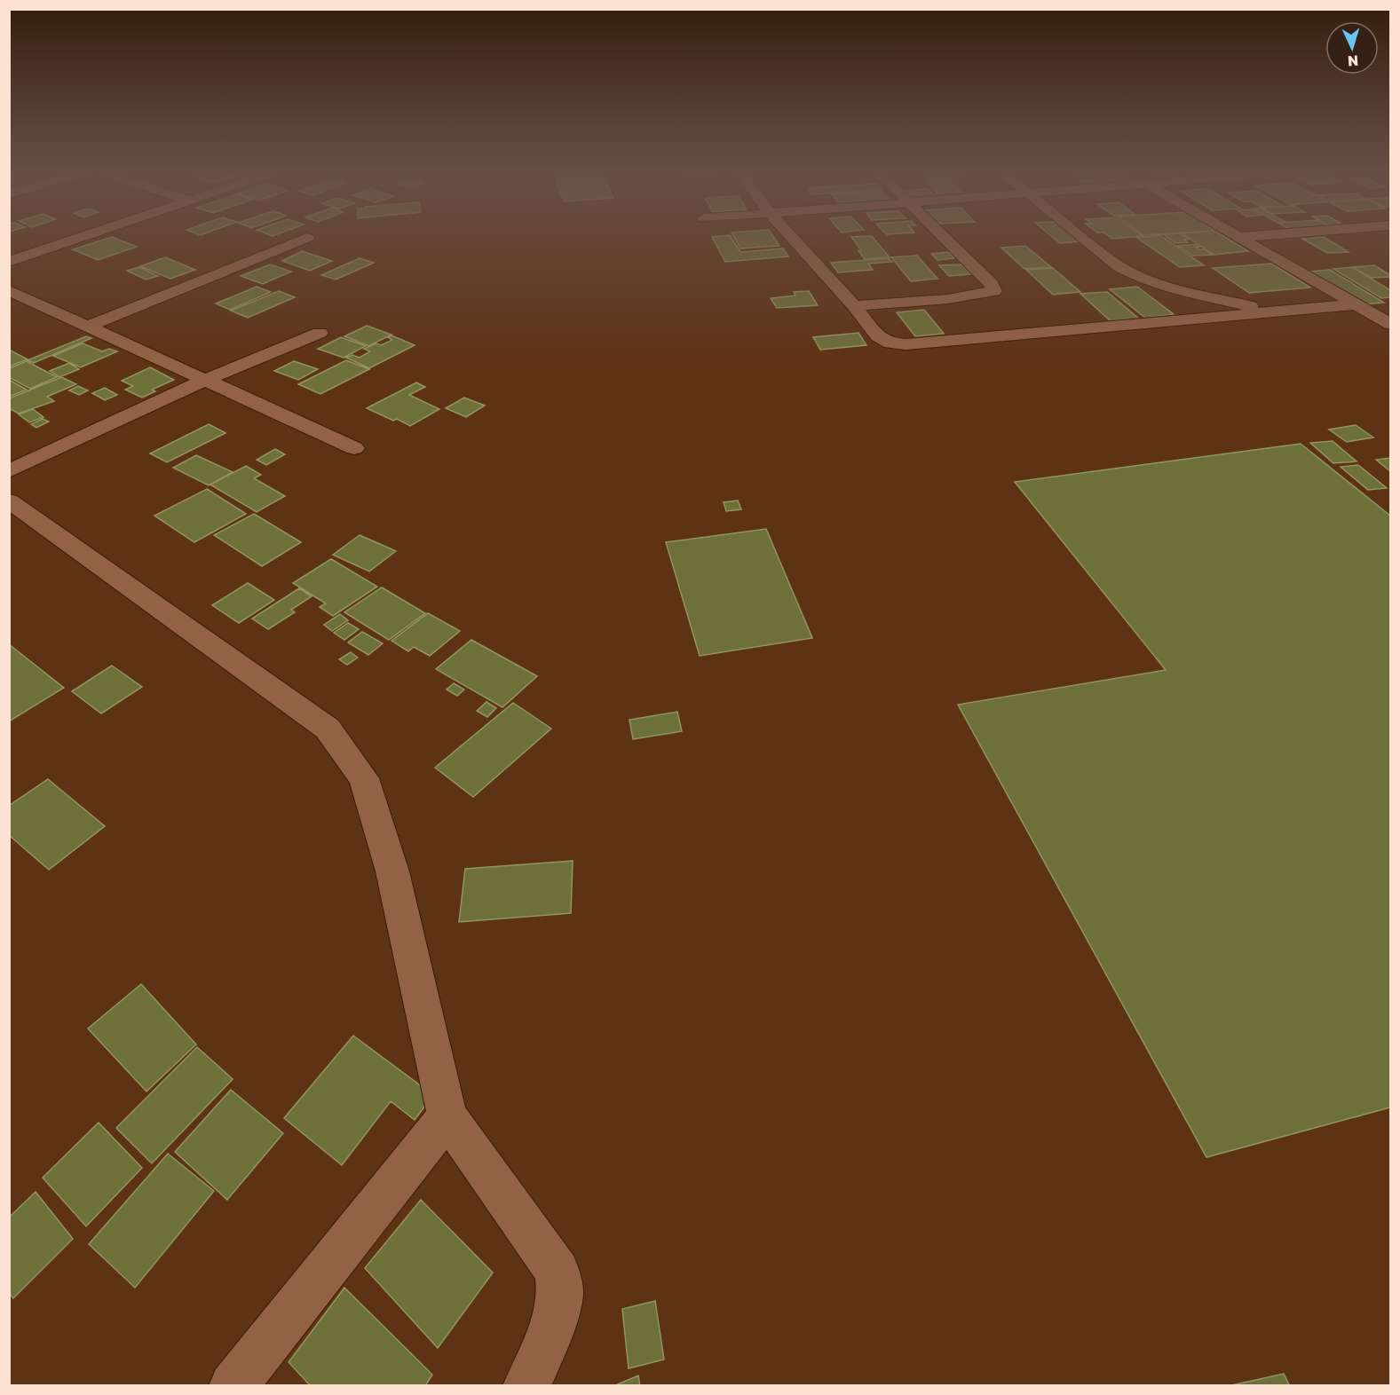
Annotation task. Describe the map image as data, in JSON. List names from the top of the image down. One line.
{"north":"bottom"}
